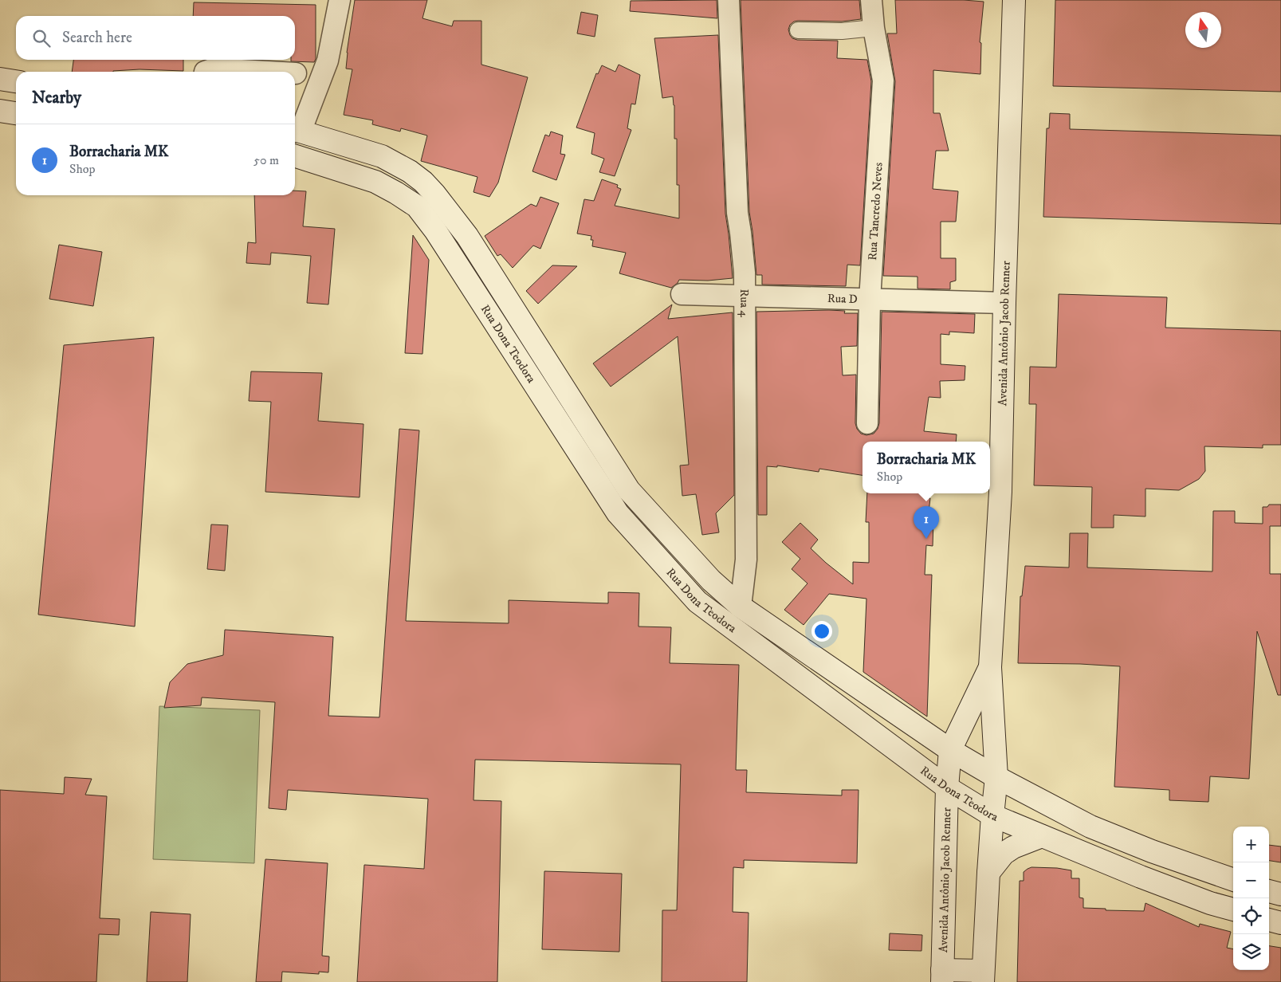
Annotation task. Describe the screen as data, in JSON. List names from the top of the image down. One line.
{"streets":{"main road":["Avenida Antônio Jacob Renner","Rua Dona Teodora"],"street":["Rua Tancredo Neves","Rua D","Rua 4"]},"crossings":[["Rua Tancredo Neves","Rua D"],["Rua D","Rua 4"],["Rua D","Avenida Antônio Jacob Renner"],["Rua 4","Rua Dona Teodora"],["Avenida Antônio Jacob Renner","Rua Dona Teodora"]],"north":"top","page":{"search":"Search here","heading":"Nearby","list":[{"mark":"1","name":"Borracharia MK","note":"Shop","value":"50 m"}],"popup":["Borracharia MK","Shop"],"pins":"1","map_buttons":["+","−"]}}
